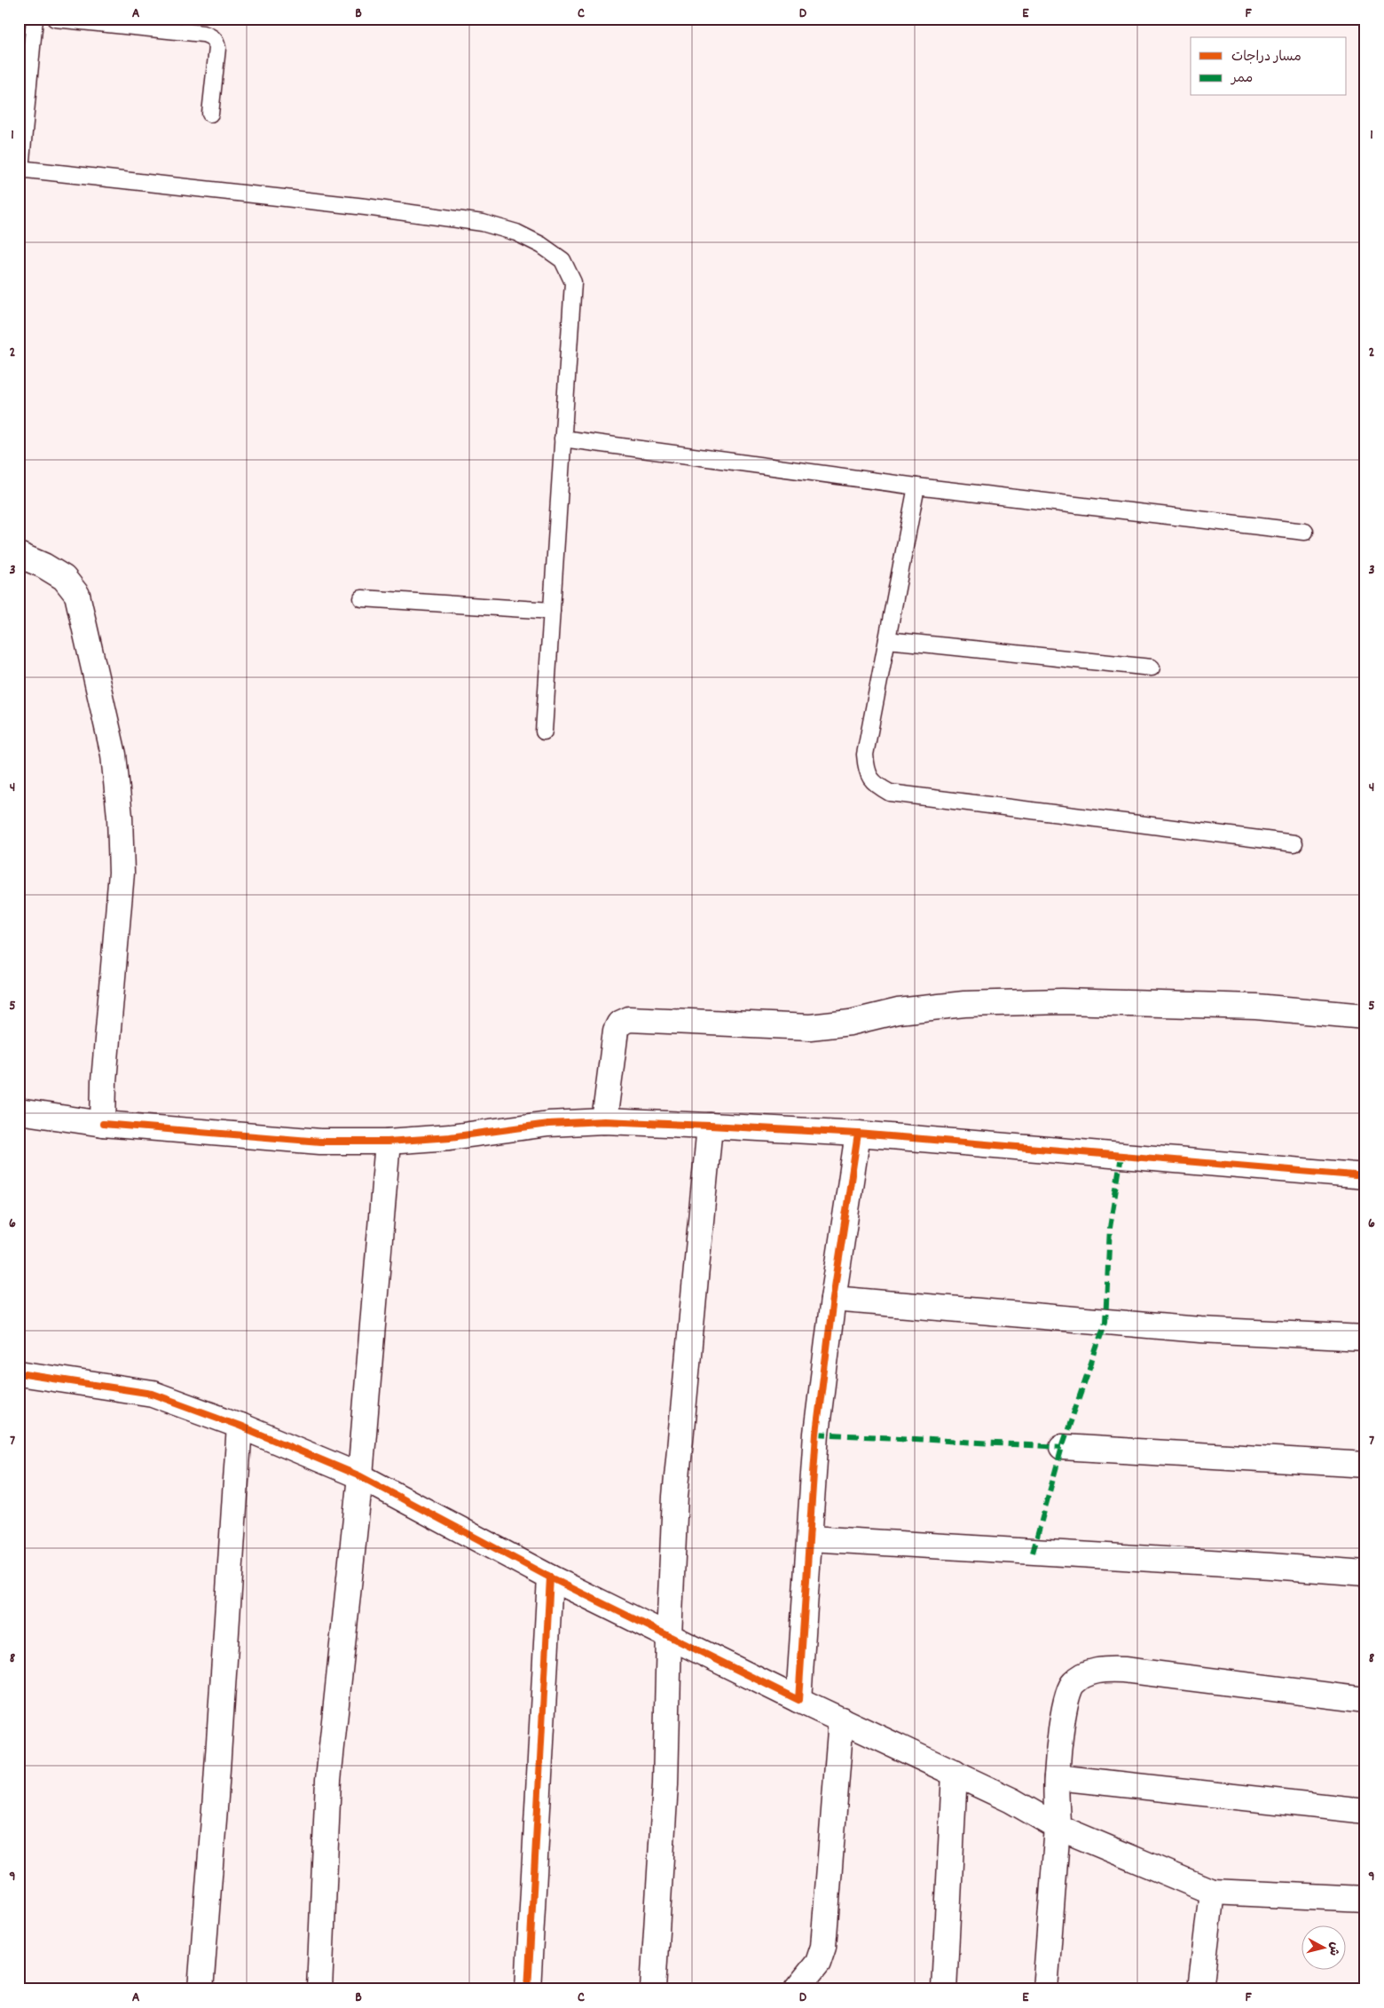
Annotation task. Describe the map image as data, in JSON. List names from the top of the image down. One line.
{"legend":["مسار دراجات","ممر"],"north":"right","grid":{"columns":["A","B","C","D","E","F"],"rows":["1","2","3","4","5","6","7","8","9"]}}
